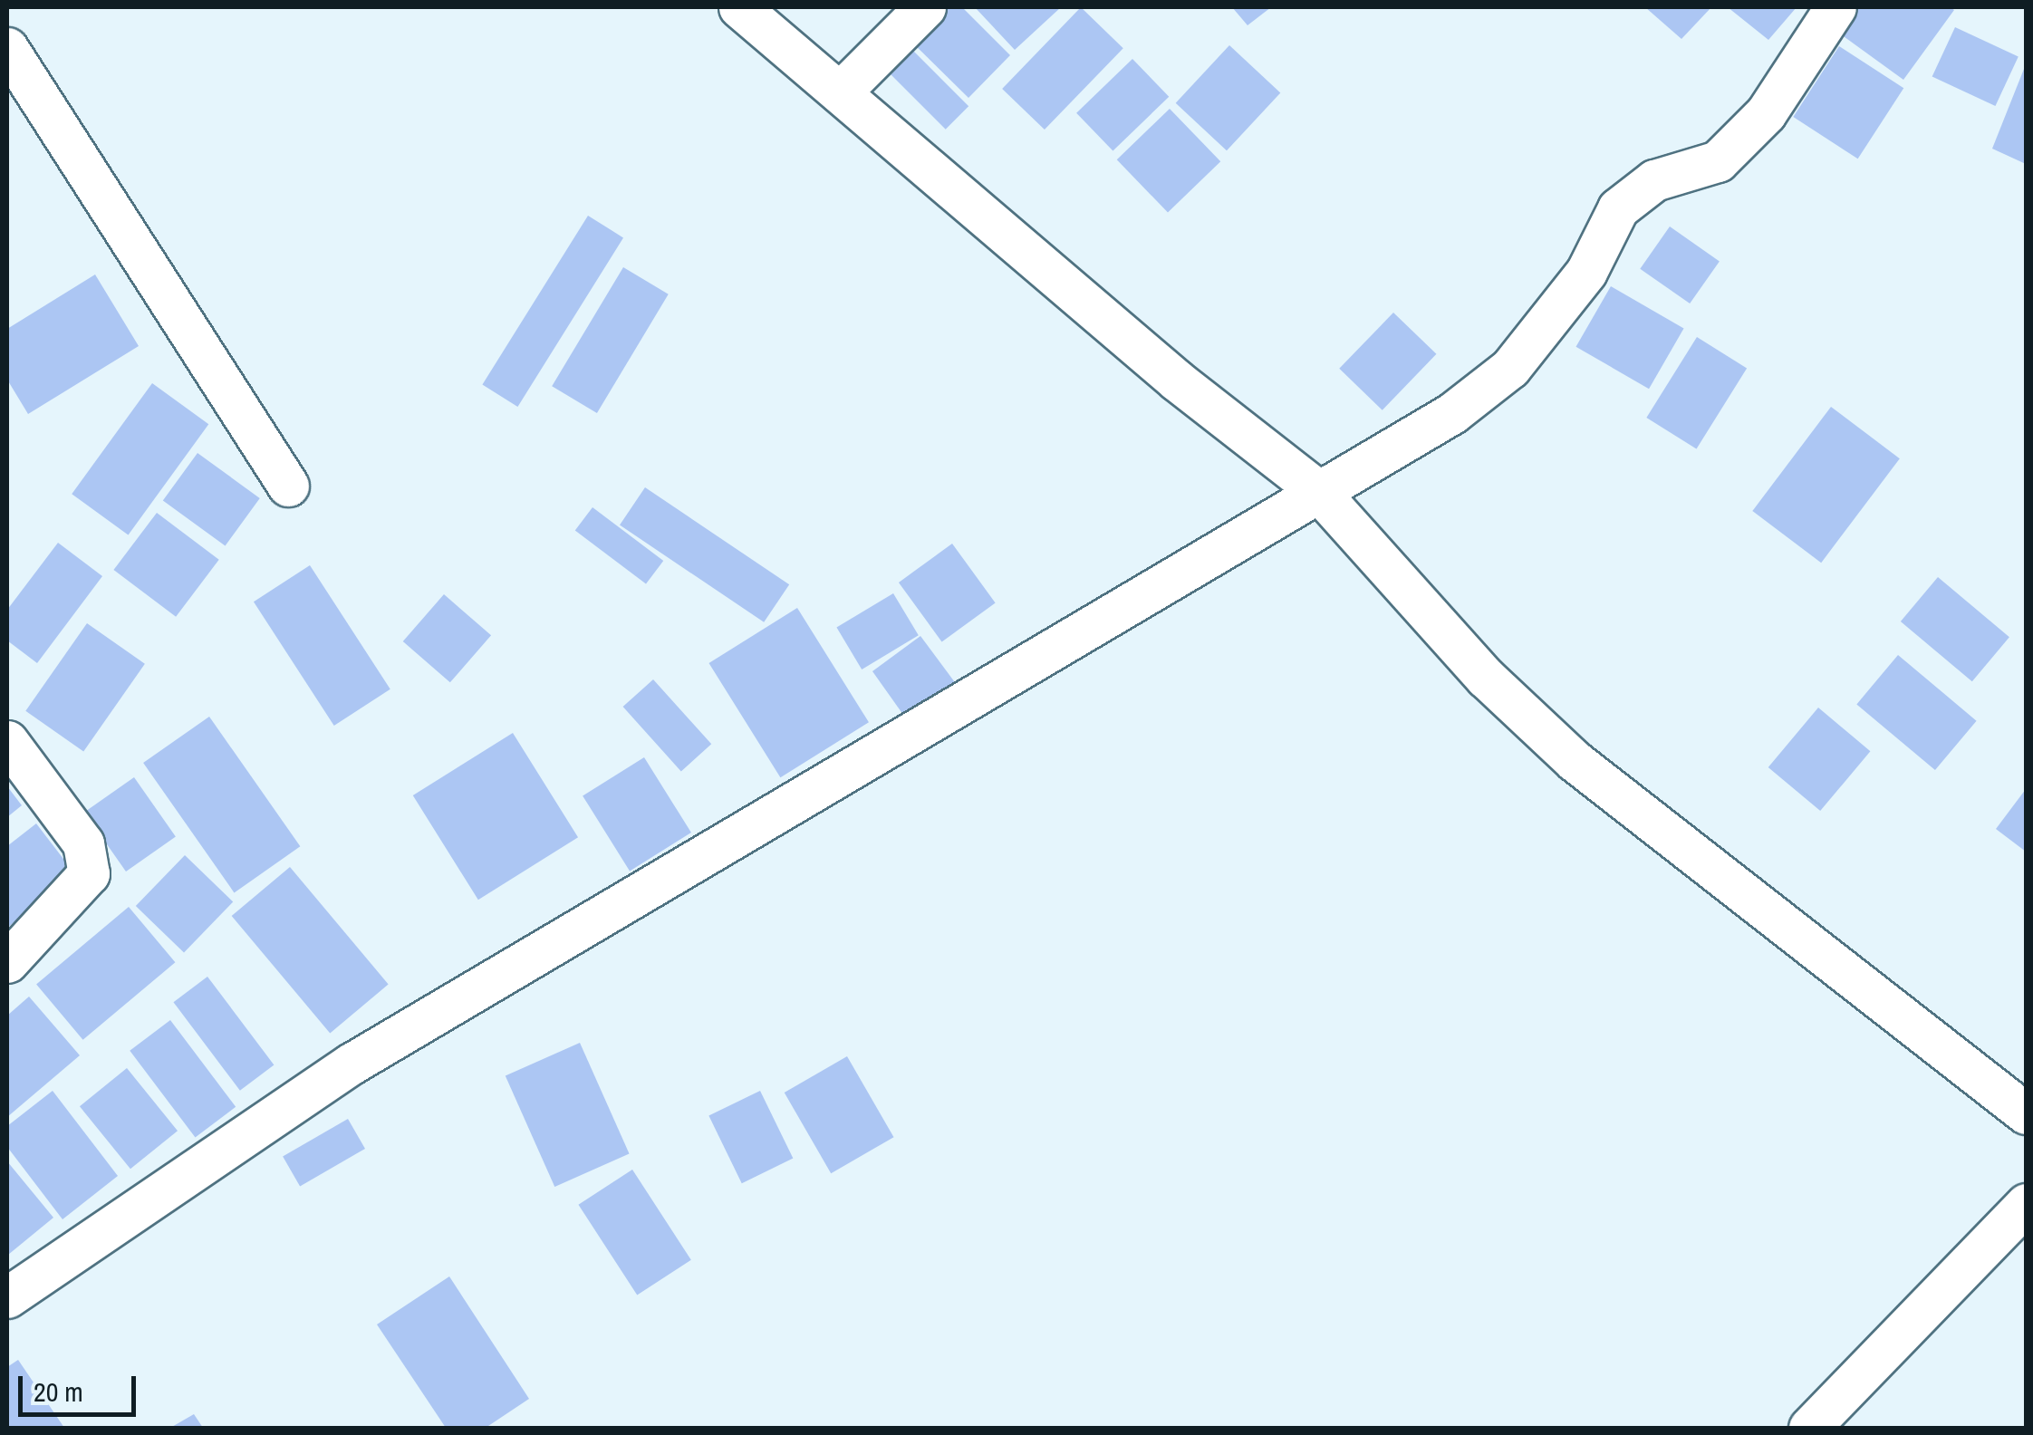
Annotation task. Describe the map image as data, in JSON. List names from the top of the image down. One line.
{"scale_bar":"20 m"}
